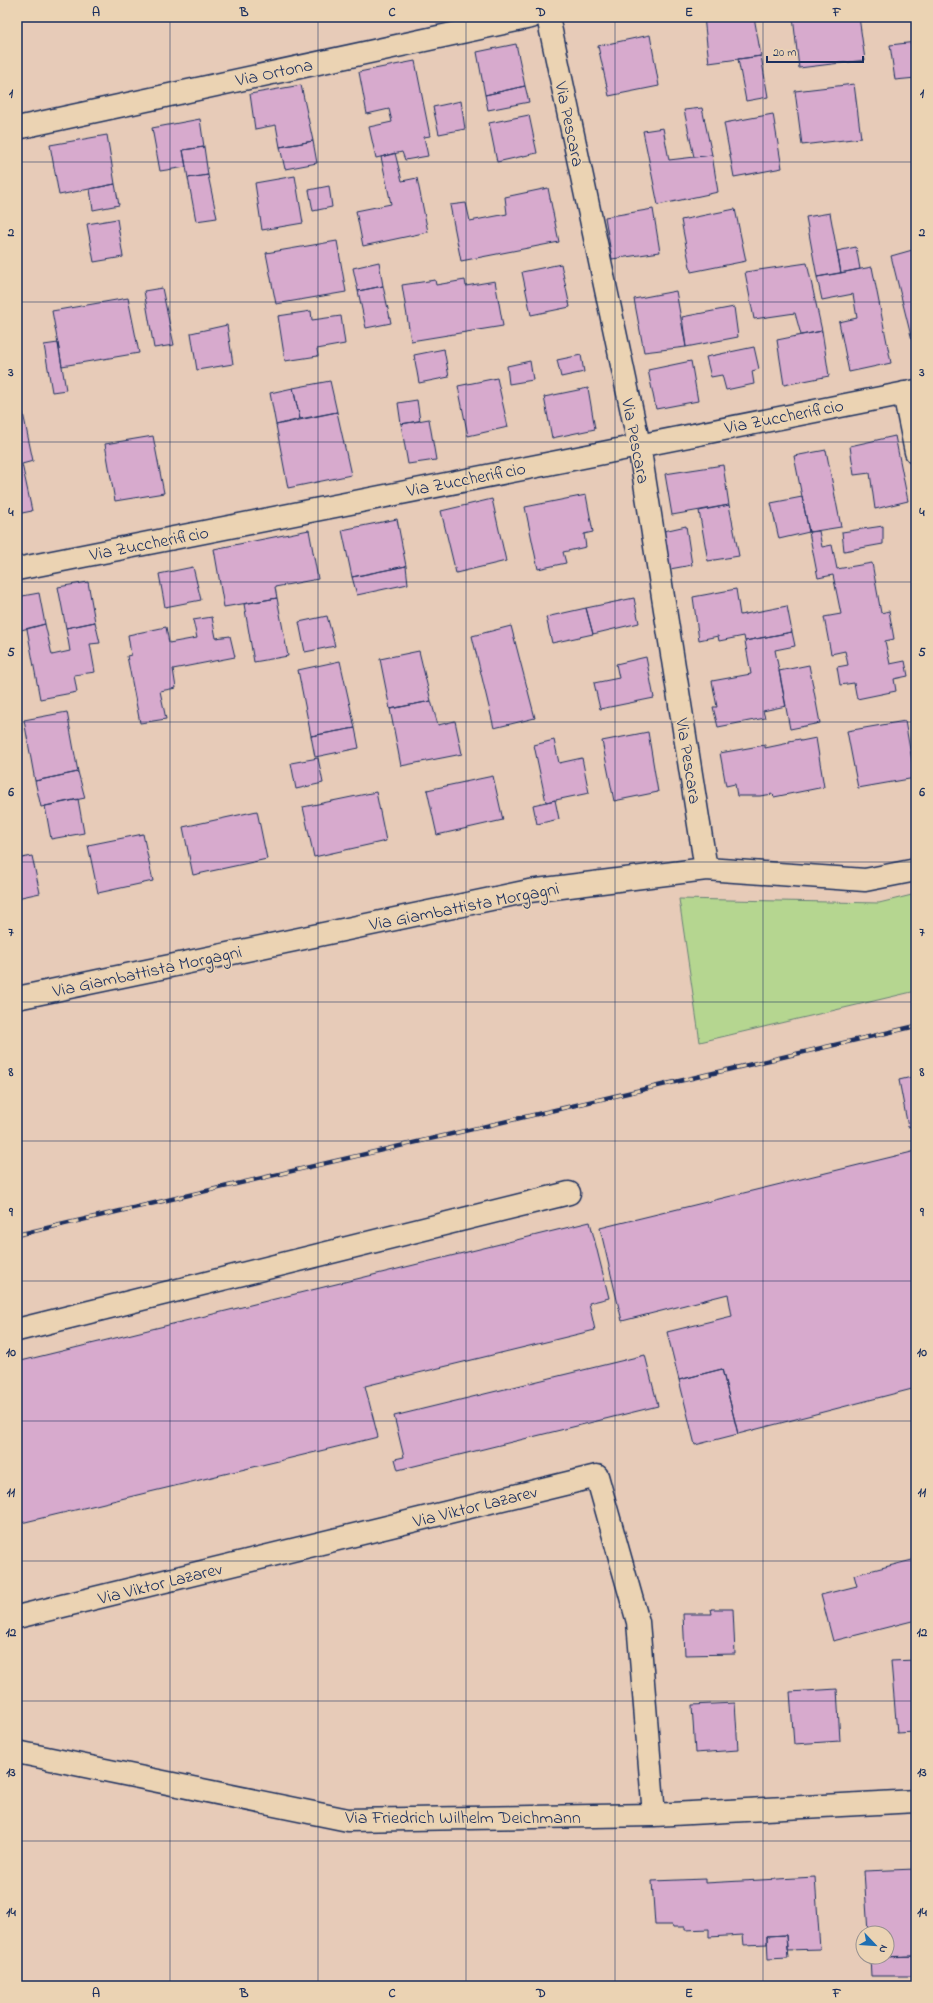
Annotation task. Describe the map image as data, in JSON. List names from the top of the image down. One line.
{"streets":{"street":["Via Ortona","Via Pescara","Via Zuccherificio","Via Giambattista Morgagni","Via Viktor Lazarev","Via Friedrich Wilhelm Deichmann"]},"crossings":[["Via Pescara","Via Zuccherificio"],["Via Pescara","Via Giambattista Morgagni"],["Via Viktor Lazarev","Via Friedrich Wilhelm Deichmann"]],"scale_bar":"20 m","north":"bottom right","grid":{"columns":["A","B","C","D","E","F"],"rows":["1","2","3","4","5","6","7","8","9","10","11","12","13","14"]}}
